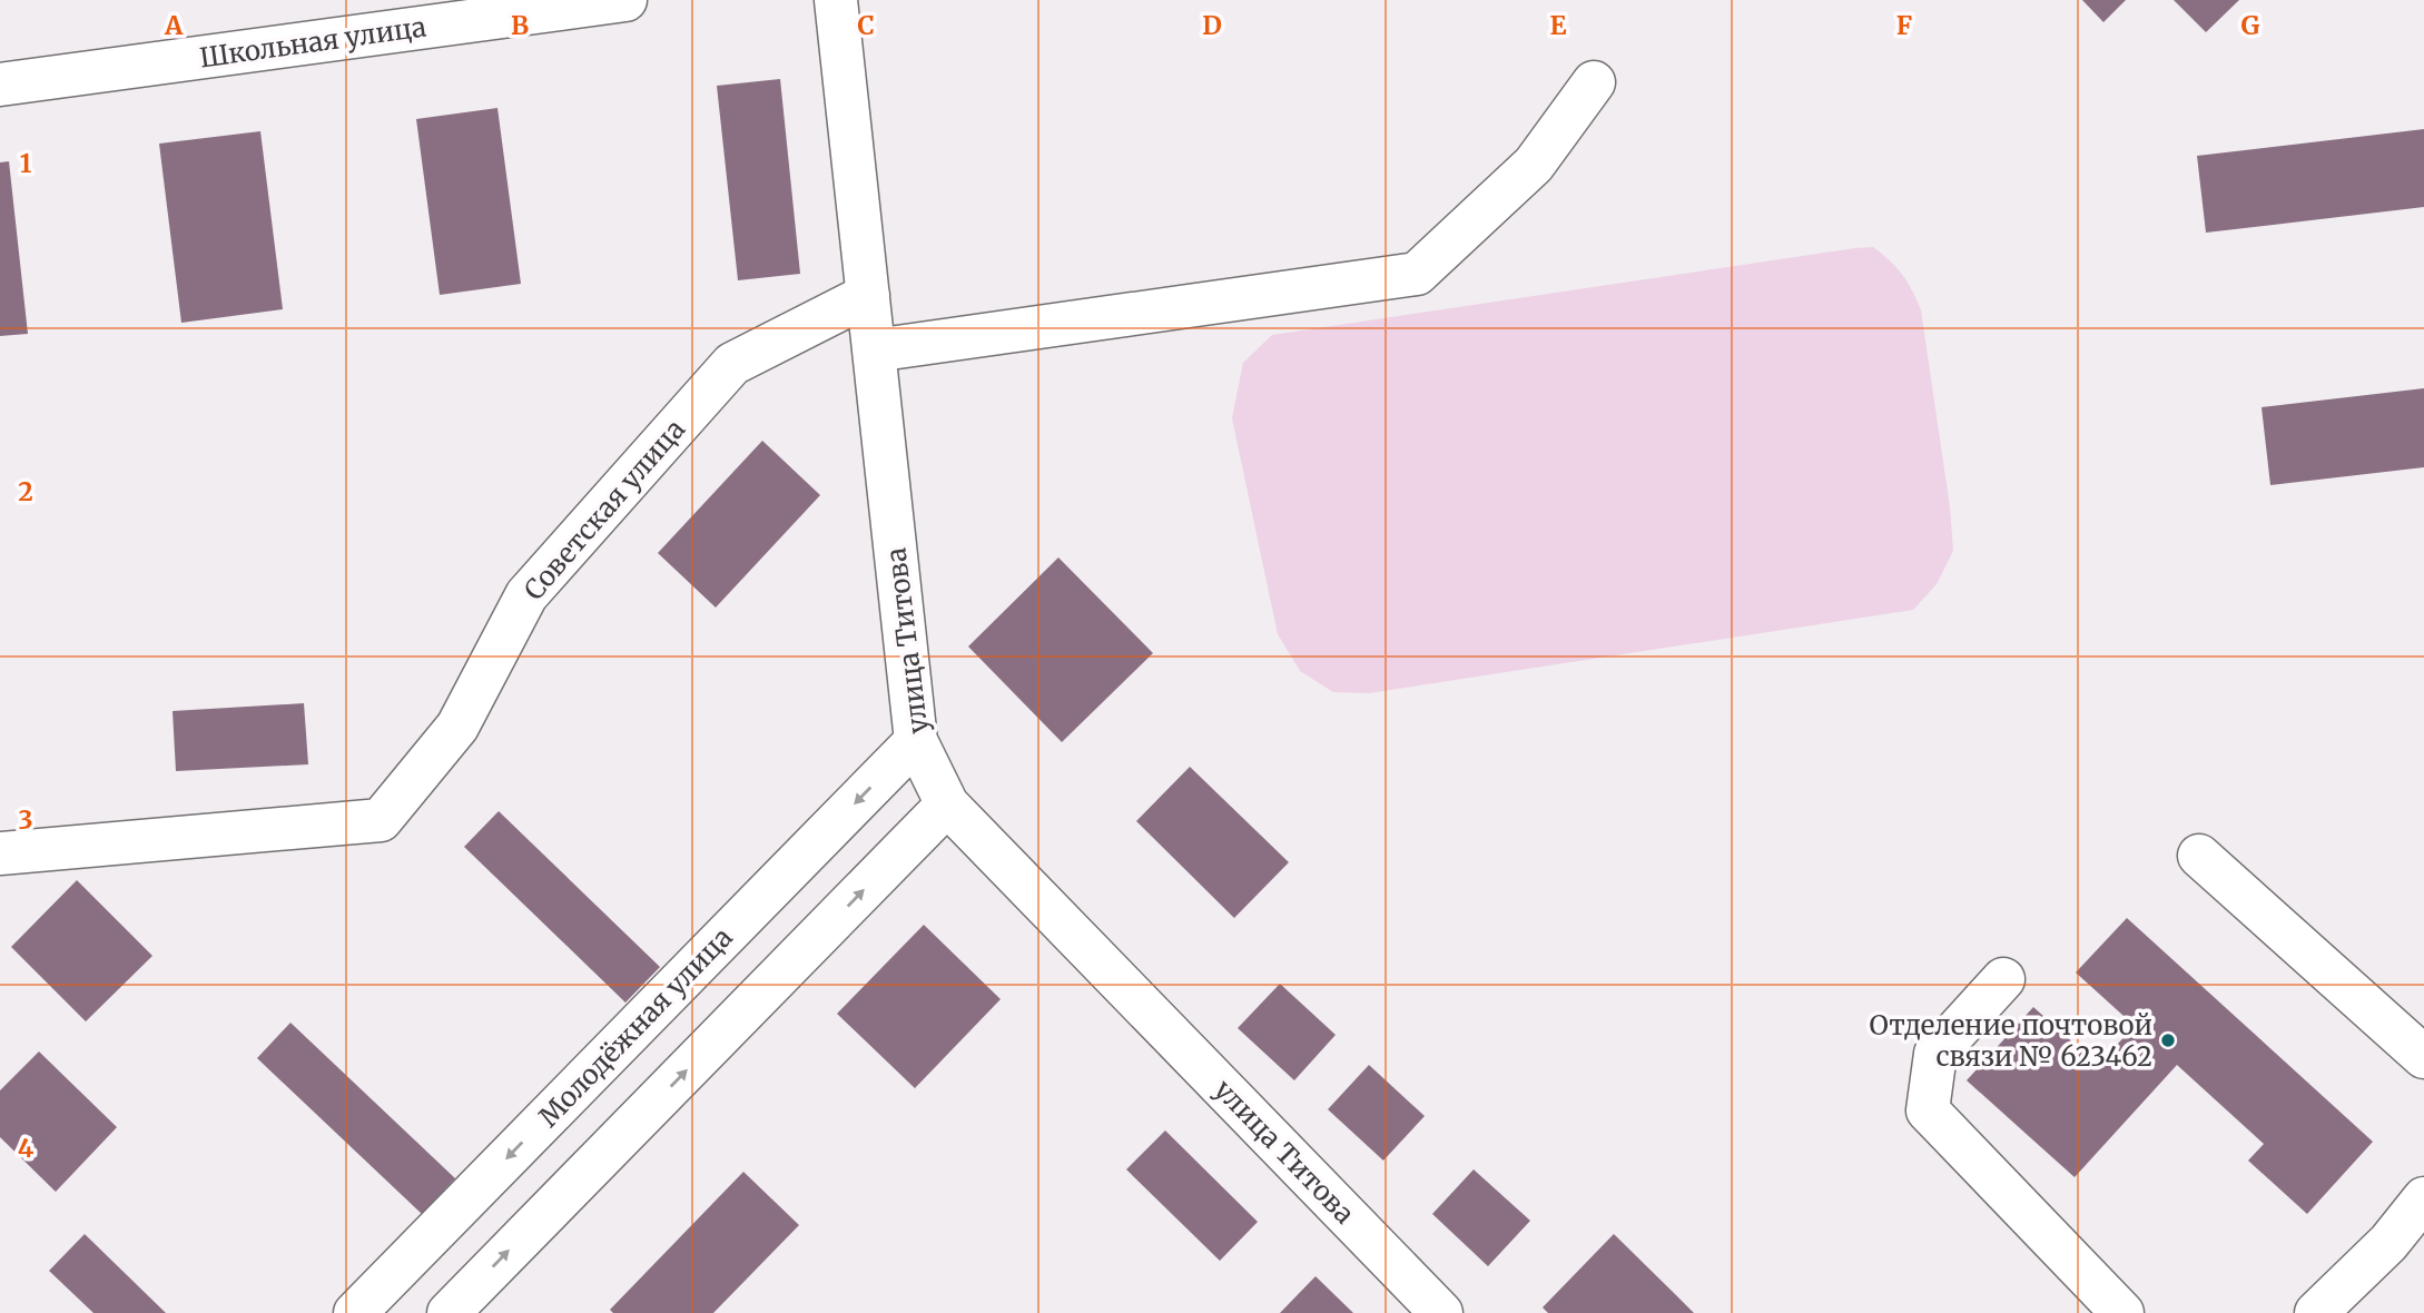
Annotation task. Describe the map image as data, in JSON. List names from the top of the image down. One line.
{"streets":{"street":["Школьная улица","Советская улица","улица Титова","Молодёжная улица"]},"crossings":[["Советская улица","улица Титова"],["улица Титова","Молодёжная улица"]],"places":["Отделение почтовой связи № 623462"],"grid":{"columns":["A","B","C","D","E","F","G"],"rows":["1","2","3","4"]}}
